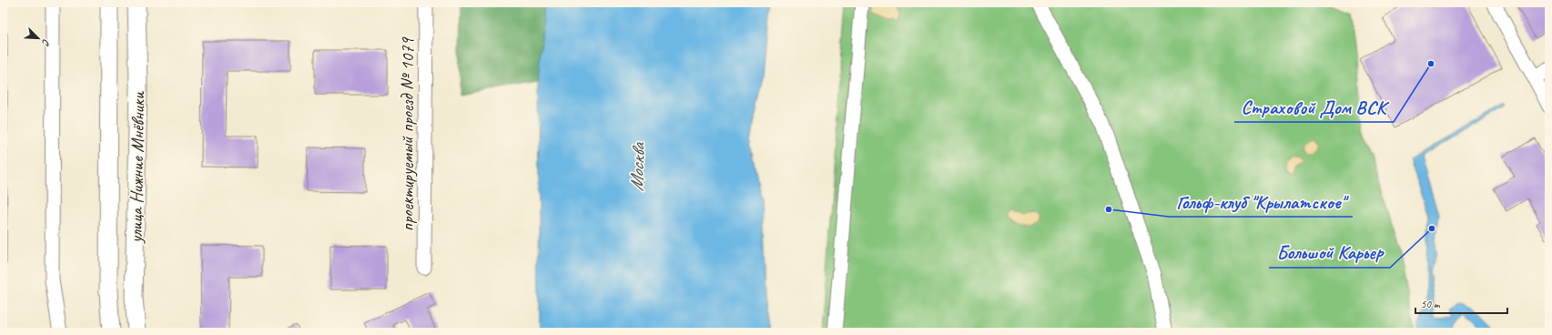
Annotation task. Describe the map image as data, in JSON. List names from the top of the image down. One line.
{"streets":{"main road":["улица Нижние Мнёвники"],"street":["проектируемый проезд № 1079"]},"water":["Москва"],"places":["Страховой Дом ВСК","Гольф-клуб \"Крылатское\"","Большой Карьер"],"scale_bar":"50 m","north":"bottom right"}
